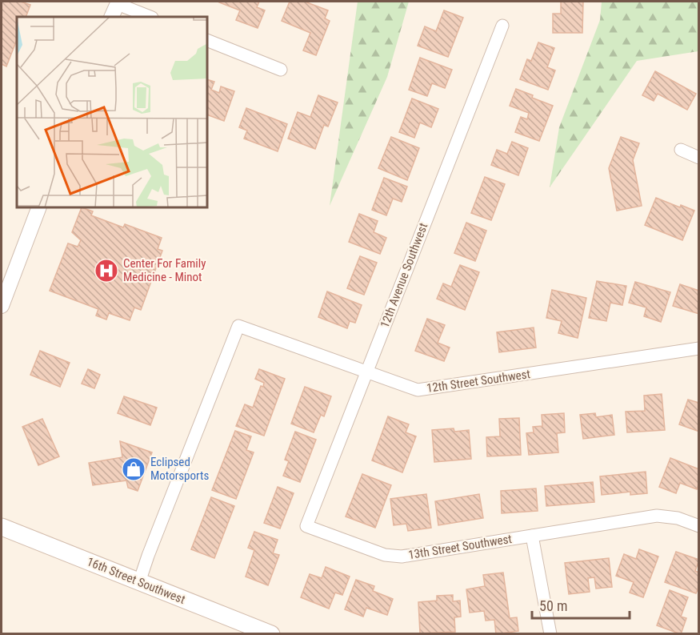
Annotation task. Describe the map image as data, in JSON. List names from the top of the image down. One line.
{"streets":{"main road":["16th Street Southwest"],"street":["12th Avenue Southwest","12th Street Southwest","13th Street Southwest"]},"crossings":[["12th Avenue Southwest","12th Street Southwest"],["12th Avenue Southwest","13th Street Southwest"],["12th Street Southwest","16th Street Southwest"]],"places":{"hospital":["Center For Family Medicine - Minot"],"shop":["Eclipsed Motorsports"]},"scale_bar":"50 m"}
